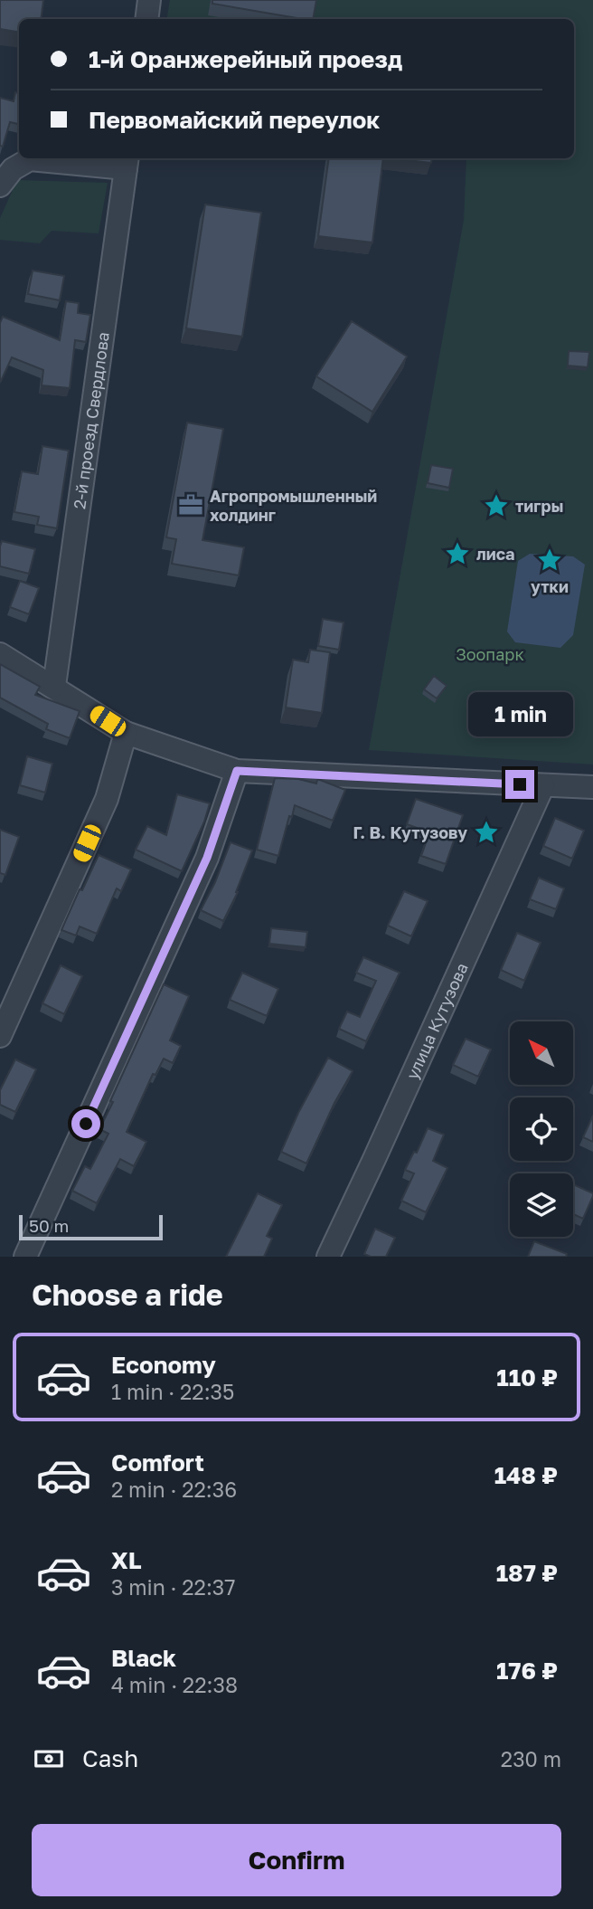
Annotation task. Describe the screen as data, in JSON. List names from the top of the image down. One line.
{"streets":{"street":["2-й проезд Свердлова","улица Кутузова"]},"parks":["Зоопарк"],"places":{"office":["Агропромышленный холдинг"],"place":["тигры","лиса","утки","Г. В. Кутузову"]},"scale_bar":"50 m","north":"top left","page":{"banner":["1-й Оранжерейный проезд","Первомайский переулок"],"bubble":"1 min","scale":"50 m","heading":"Choose a ride","list":[{"name":"Economy","note":"1 min · 22:35","value":"110 ₽"},{"name":"Comfort","note":"2 min · 22:36","value":"148 ₽"},{"name":"XL","note":"3 min · 22:37","value":"187 ₽"},{"name":"Black","note":"4 min · 22:38","value":"176 ₽"}],"pay":["Cash","230 m"],"buttons":"Confirm"}}
